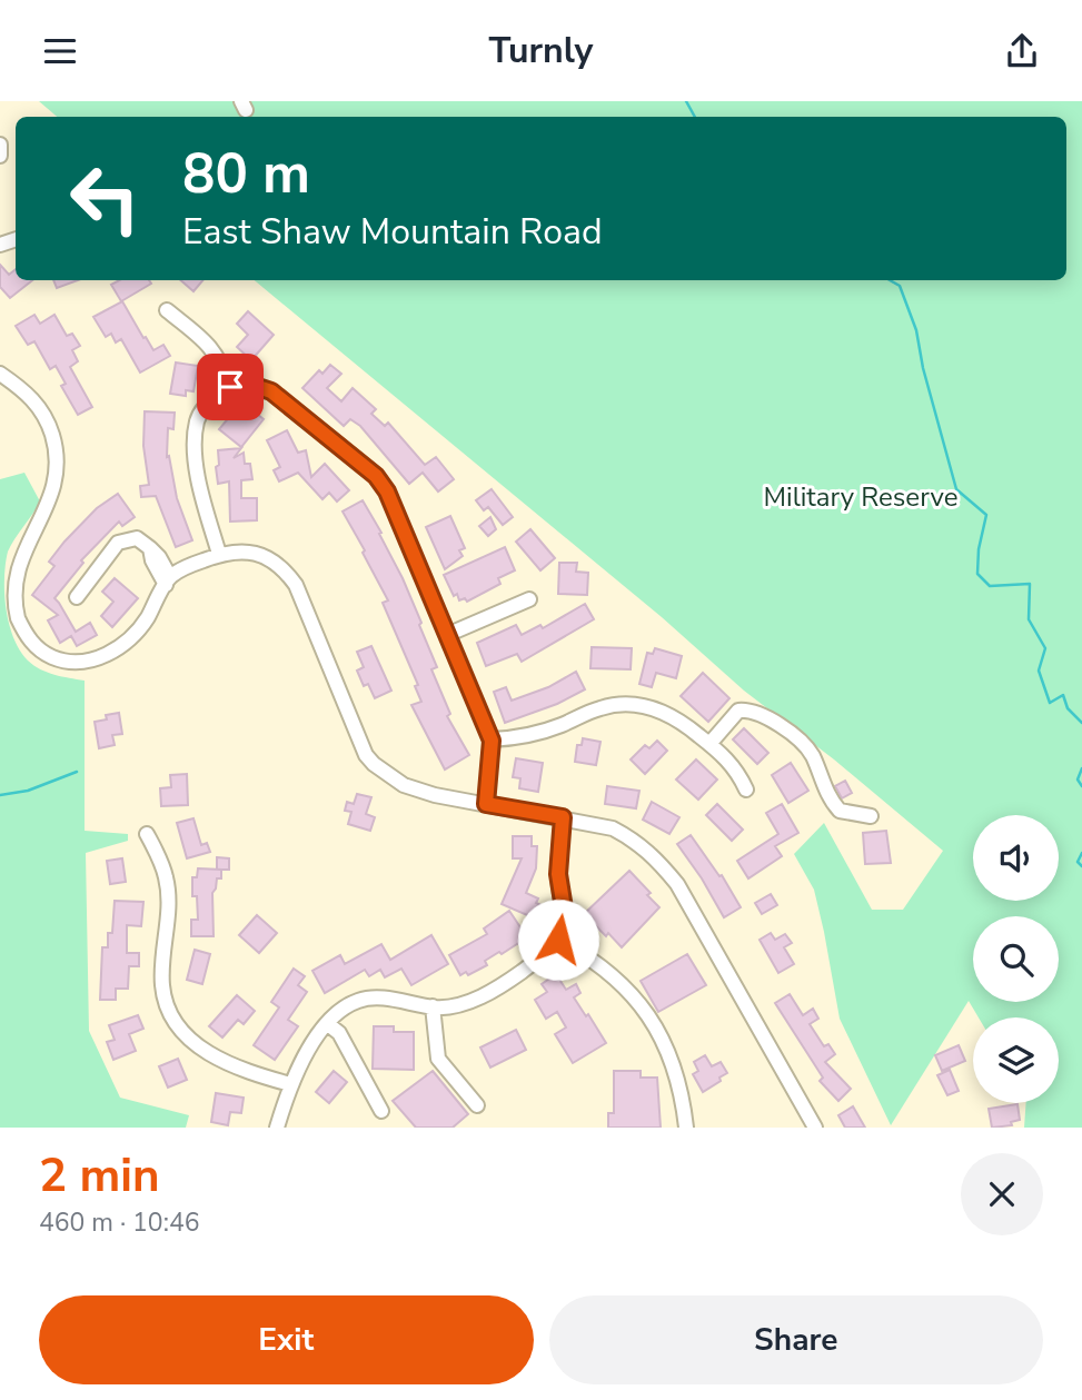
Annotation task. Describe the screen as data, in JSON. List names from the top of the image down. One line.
{"parks":["Military Reserve"],"page":{"header":"Turnly","turn":["80 m","East Shaw Mountain Road"],"heading":["2 min","460 m · 10:46"],"buttons":["Exit","Share"]}}
